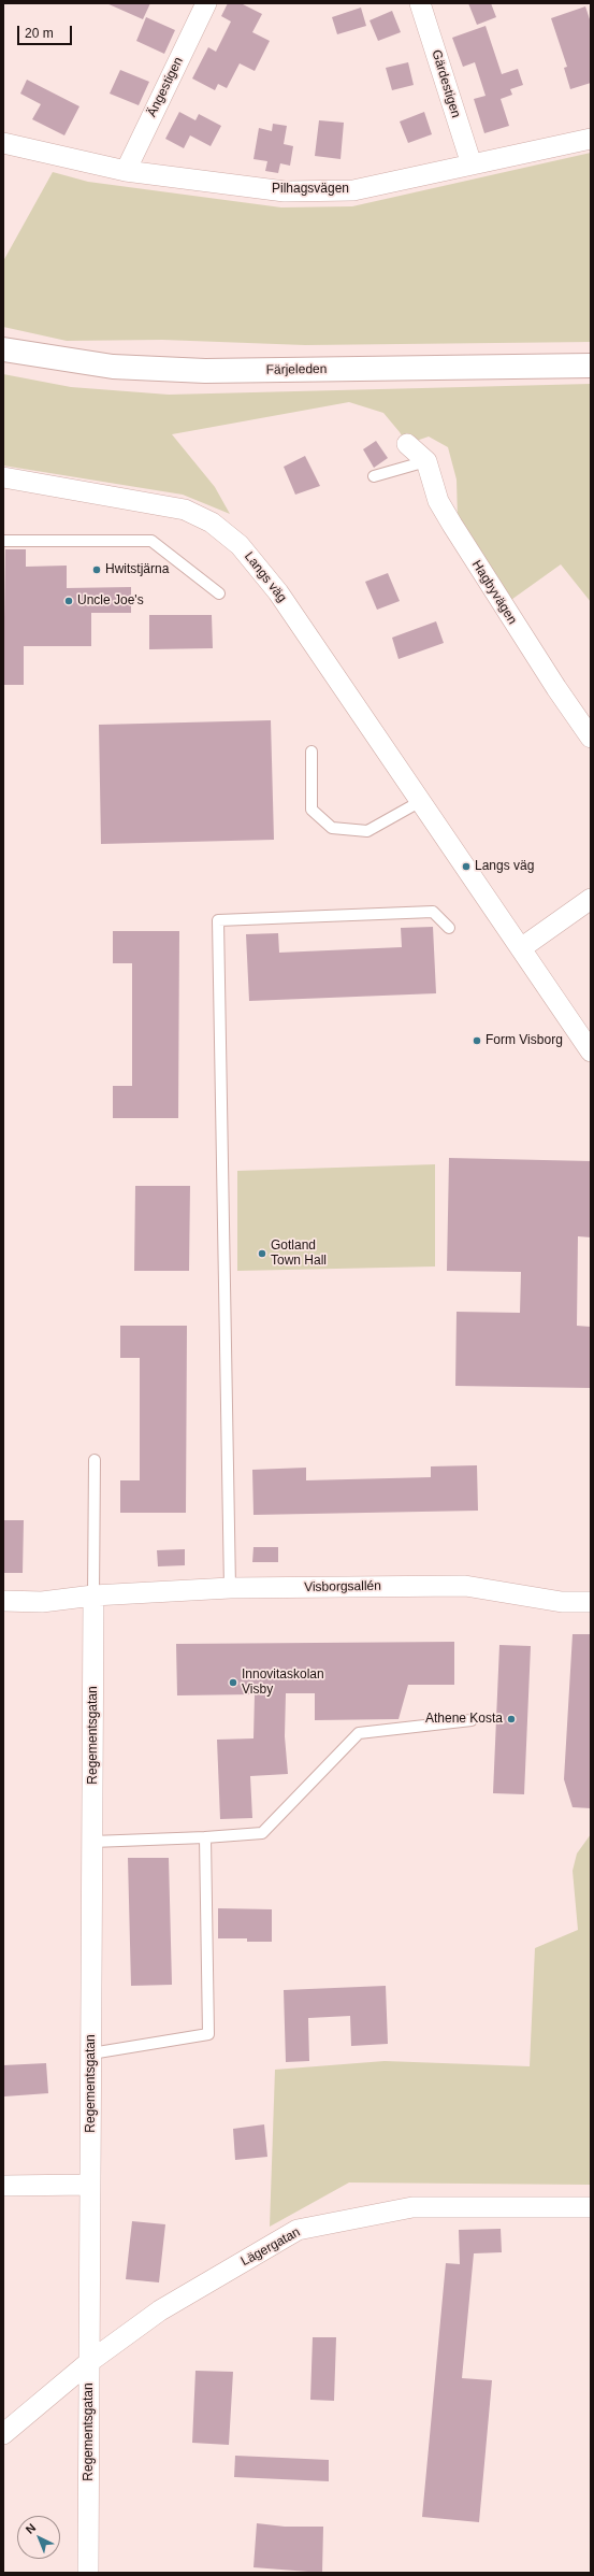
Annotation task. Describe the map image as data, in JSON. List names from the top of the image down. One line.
{"streets":{"main road":["Färjeleden"],"street":["Gärdestigen","Ängestigen","Pilhagsvägen","Langs väg","Hagbyvägen","Visborgsallén","Regementsgatan","Lägergatan"]},"crossings":[["Gärdestigen","Pilhagsvägen"],["Ängestigen","Pilhagsvägen"],["Visborgsallén","Regementsgatan"],["Regementsgatan","Lägergatan"]],"places":["Hwitstjärna","Uncle Joe's","Langs väg","Form Visborg","Gotland Town Hall","Innovitaskolan Visby","Athene Kosta"],"scale_bar":"20 m","north":"top left"}
